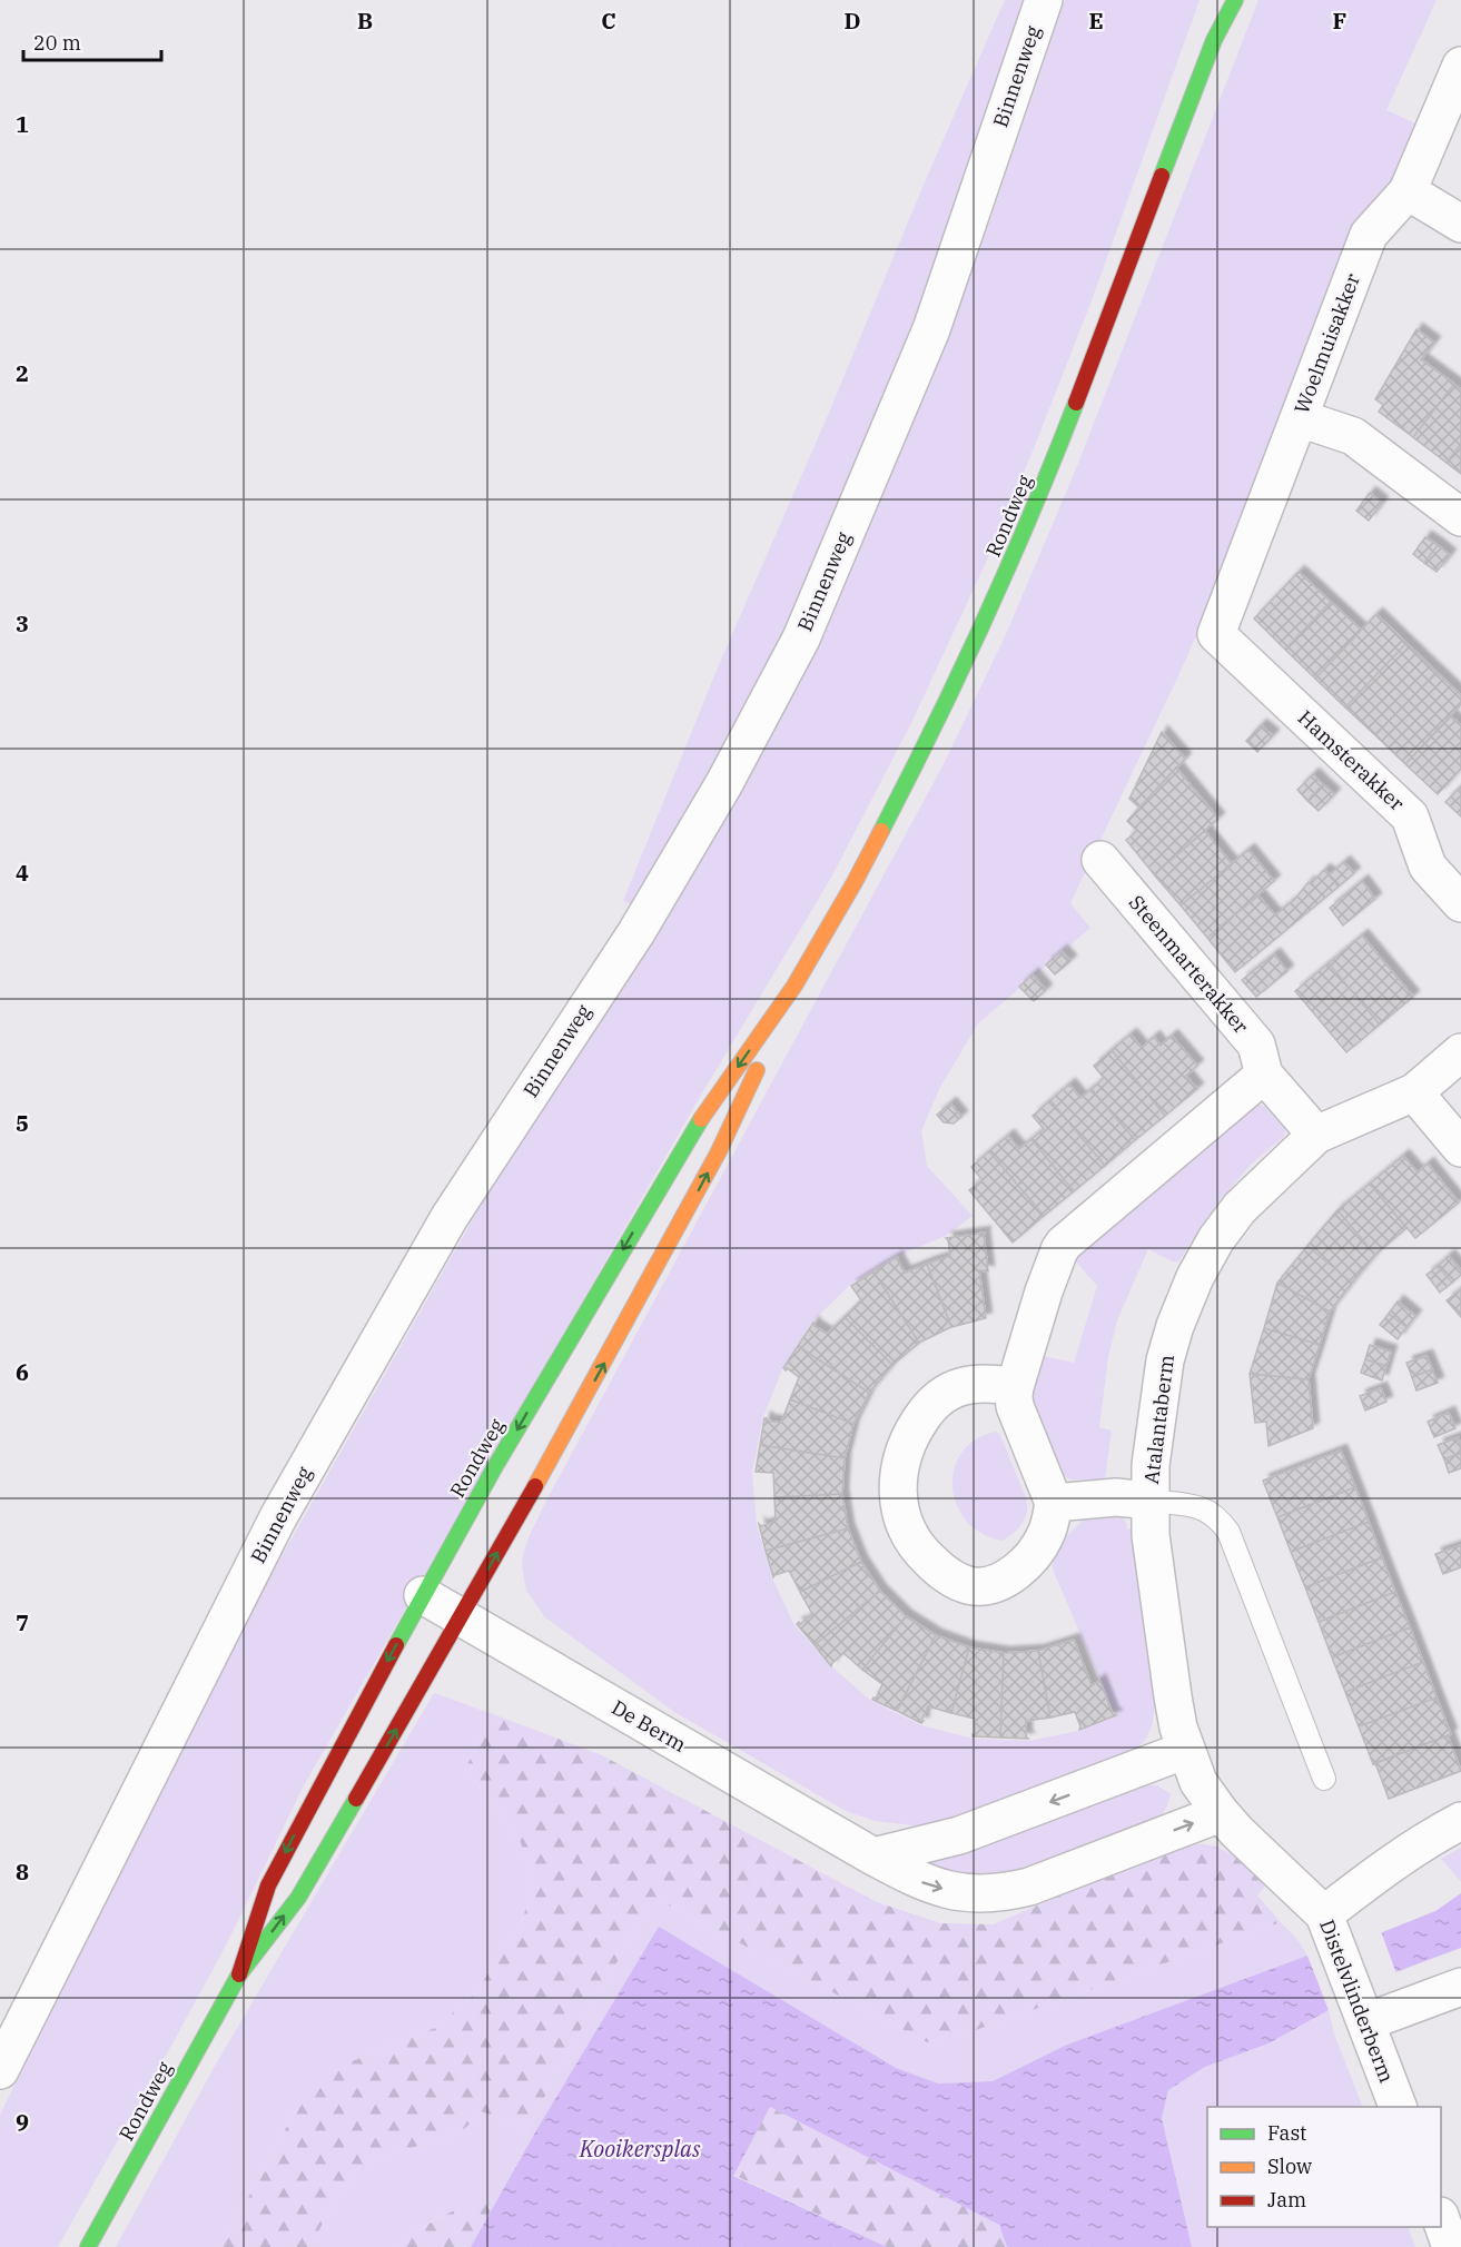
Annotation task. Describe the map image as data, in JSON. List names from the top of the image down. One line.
{"streets":{"main road":["Rondweg"],"street":["Binnenweg","Woelmuisakker","Hamsterakker","Steenmarterakker","Atalantaberm","De Berm","Distelvlinderberm"]},"crossings":[["Woelmuisakker","Hamsterakker"],["Rondweg","De Berm"],["Steenmarterakker","Atalantaberm"],["Atalantaberm","Distelvlinderberm"],["De Berm","Distelvlinderberm"]],"water":["Kooikersplas"],"legend":["Fast","Slow","Jam"],"scale_bar":"20 m","grid":{"columns":["B","C","D","E","F"],"rows":["1","2","3","4","5","6","7","8","9"]}}
